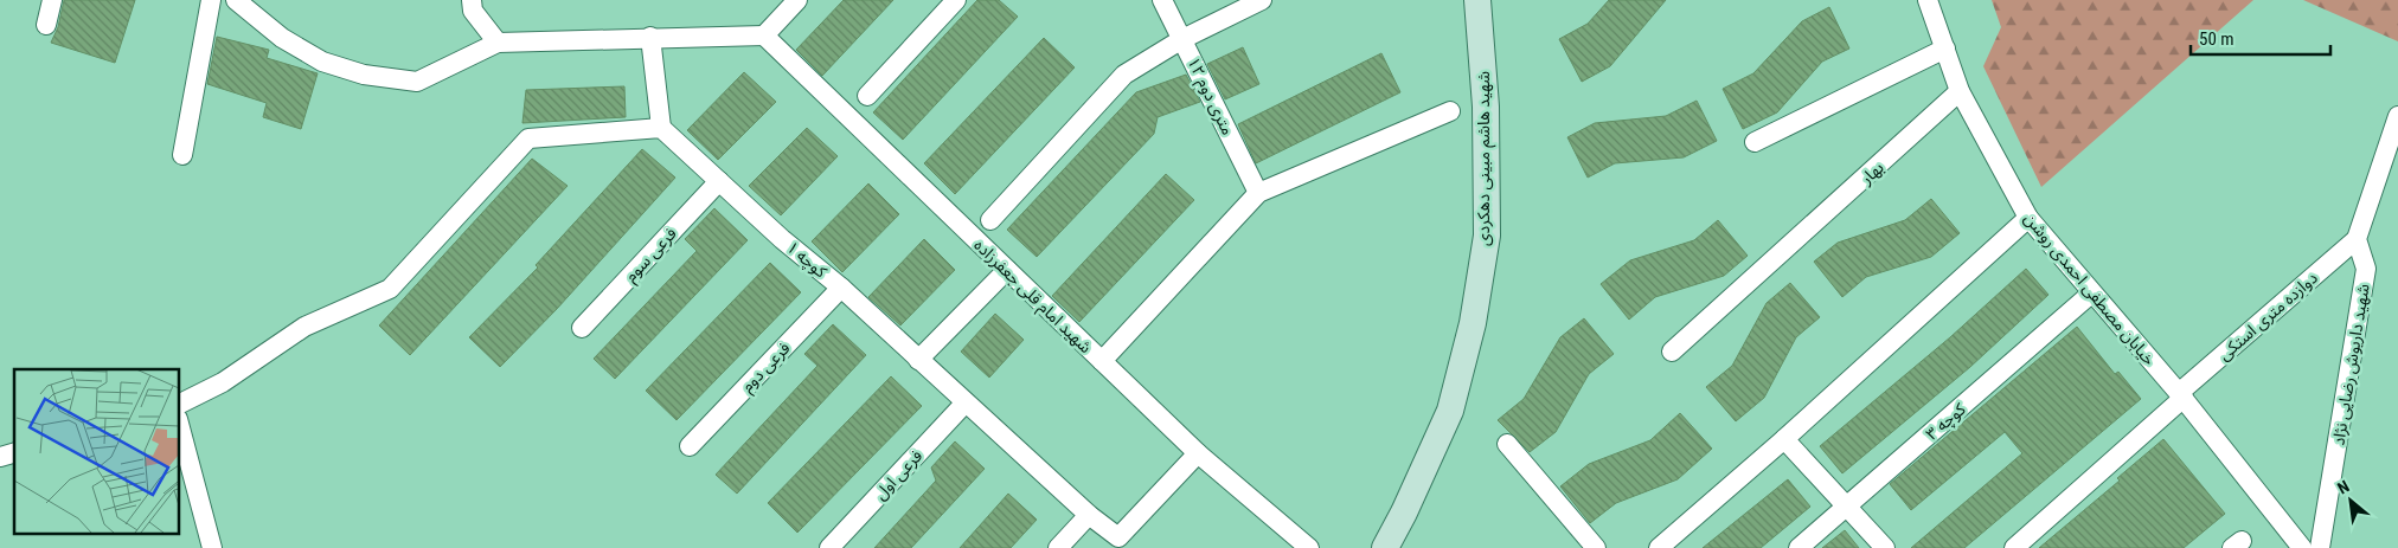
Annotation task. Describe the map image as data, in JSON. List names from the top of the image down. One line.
{"streets":{"main road":["شهید هاشم مبینی دهکردی"],"street":["۱۲ متری دوم","بهار","فرعی سوم","کوچه ۱","خیابان مصطفی احمدی روشن","شهید امام قلی جعفرزاده","دوازده متری استکی","شهید داریوش رضایی نژاد","فرعی دوم","کوچه ۳","فرعی اول"]},"crossings":[["بهار","خیابان مصطفی احمدی روشن"],["فرعی سوم","کوچه ۱"],["کوچه ۱","شهید امام قلی جعفرزاده"],["کوچه ۱","فرعی دوم"],["کوچه ۱","فرعی اول"],["خیابان مصطفی احمدی روشن","دوازده متری استکی"],["خیابان مصطفی احمدی روشن","کوچه ۳"],["دوازده متری استکی","شهید داریوش رضایی نژاد"]],"scale_bar":"50 m","north":"top left"}
